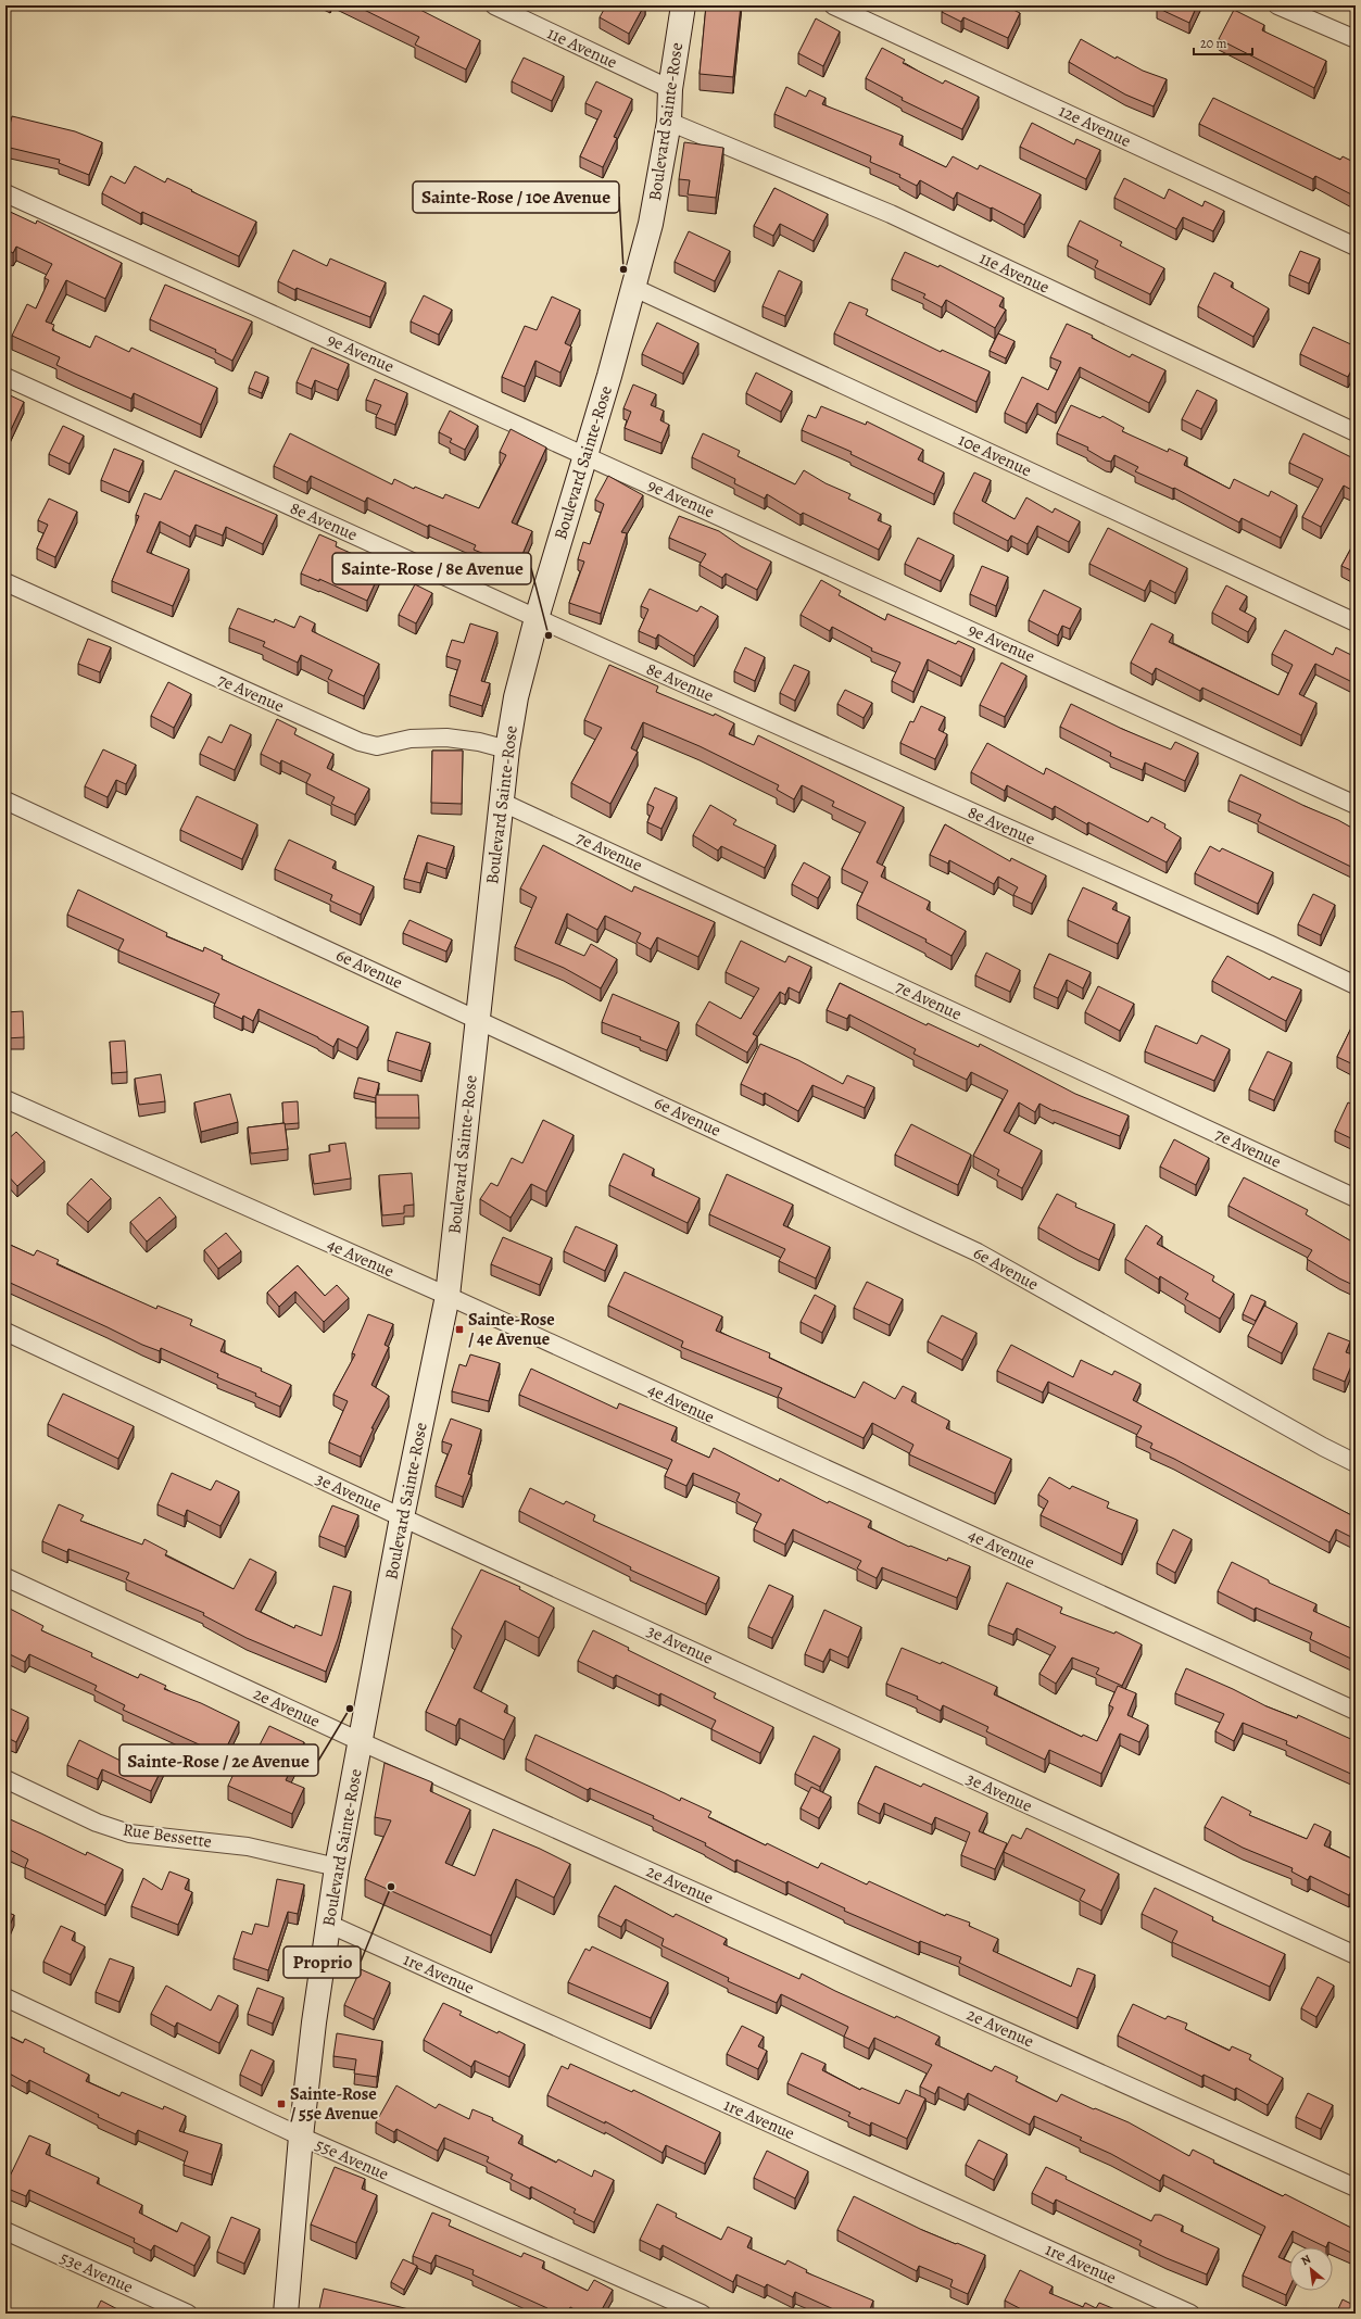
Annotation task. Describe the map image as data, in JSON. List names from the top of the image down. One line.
{"streets":{"street":["11e Avenue","Boulevard Sainte-Rose","12e Avenue","9e Avenue","10e Avenue","8e Avenue","7e Avenue","6e Avenue","4e Avenue","3e Avenue","2e Avenue","Rue Bessette","1re Avenue","55e Avenue","53e Avenue"]},"crossings":[["11e Avenue","Boulevard Sainte-Rose"],["Boulevard Sainte-Rose","9e Avenue"],["Boulevard Sainte-Rose","10e Avenue"],["Boulevard Sainte-Rose","8e Avenue"],["Boulevard Sainte-Rose","7e Avenue"],["Boulevard Sainte-Rose","6e Avenue"],["Boulevard Sainte-Rose","4e Avenue"],["Boulevard Sainte-Rose","3e Avenue"],["Boulevard Sainte-Rose","2e Avenue"],["Boulevard Sainte-Rose","Rue Bessette"],["Boulevard Sainte-Rose","1re Avenue"],["Boulevard Sainte-Rose","55e Avenue"]],"places":{"other":["Sainte-Rose / 10e Avenue","Sainte-Rose / 8e Avenue","Sainte-Rose / 2e Avenue","Proprio"],"transit":["Sainte-Rose / 4e Avenue","Sainte-Rose / 55e Avenue"]},"scale_bar":"20 m","north":"top left"}
